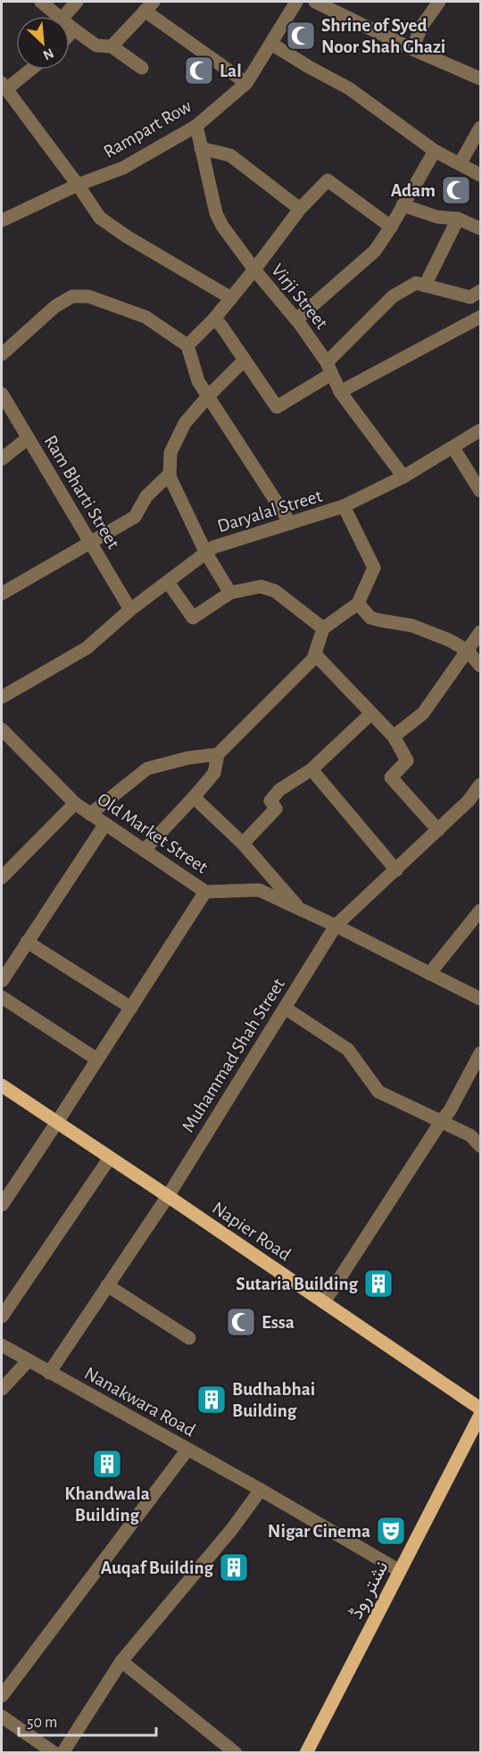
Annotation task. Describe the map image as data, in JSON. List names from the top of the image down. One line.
{"streets":{"main road":["Napier Road","نشتر روڈ"],"street":["Rampart Row","Virji Street","Ram Bharti Street","Daryalal Street","Old Market Street","Muhammad Shah Street","Nanakwara Road"]},"crossings":[["Rampart Row","Virji Street"],["Virji Street","Daryalal Street"],["Ram Bharti Street","Daryalal Street"],["Old Market Street","Muhammad Shah Street"],["Muhammad Shah Street","Napier Road"],["Muhammad Shah Street","Nanakwara Road"],["Nanakwara Road","نشتر روڈ"]],"places":{"mosque":["Shrine of Syed Noor Shah Ghazi","Lal","Adam","Essa"],"building":["Sutaria Building","Budhabhai Building","Khandwala Building","Auqaf Building"],"theatre":["Nigar Cinema"]},"scale_bar":"50 m","north":"bottom right"}
